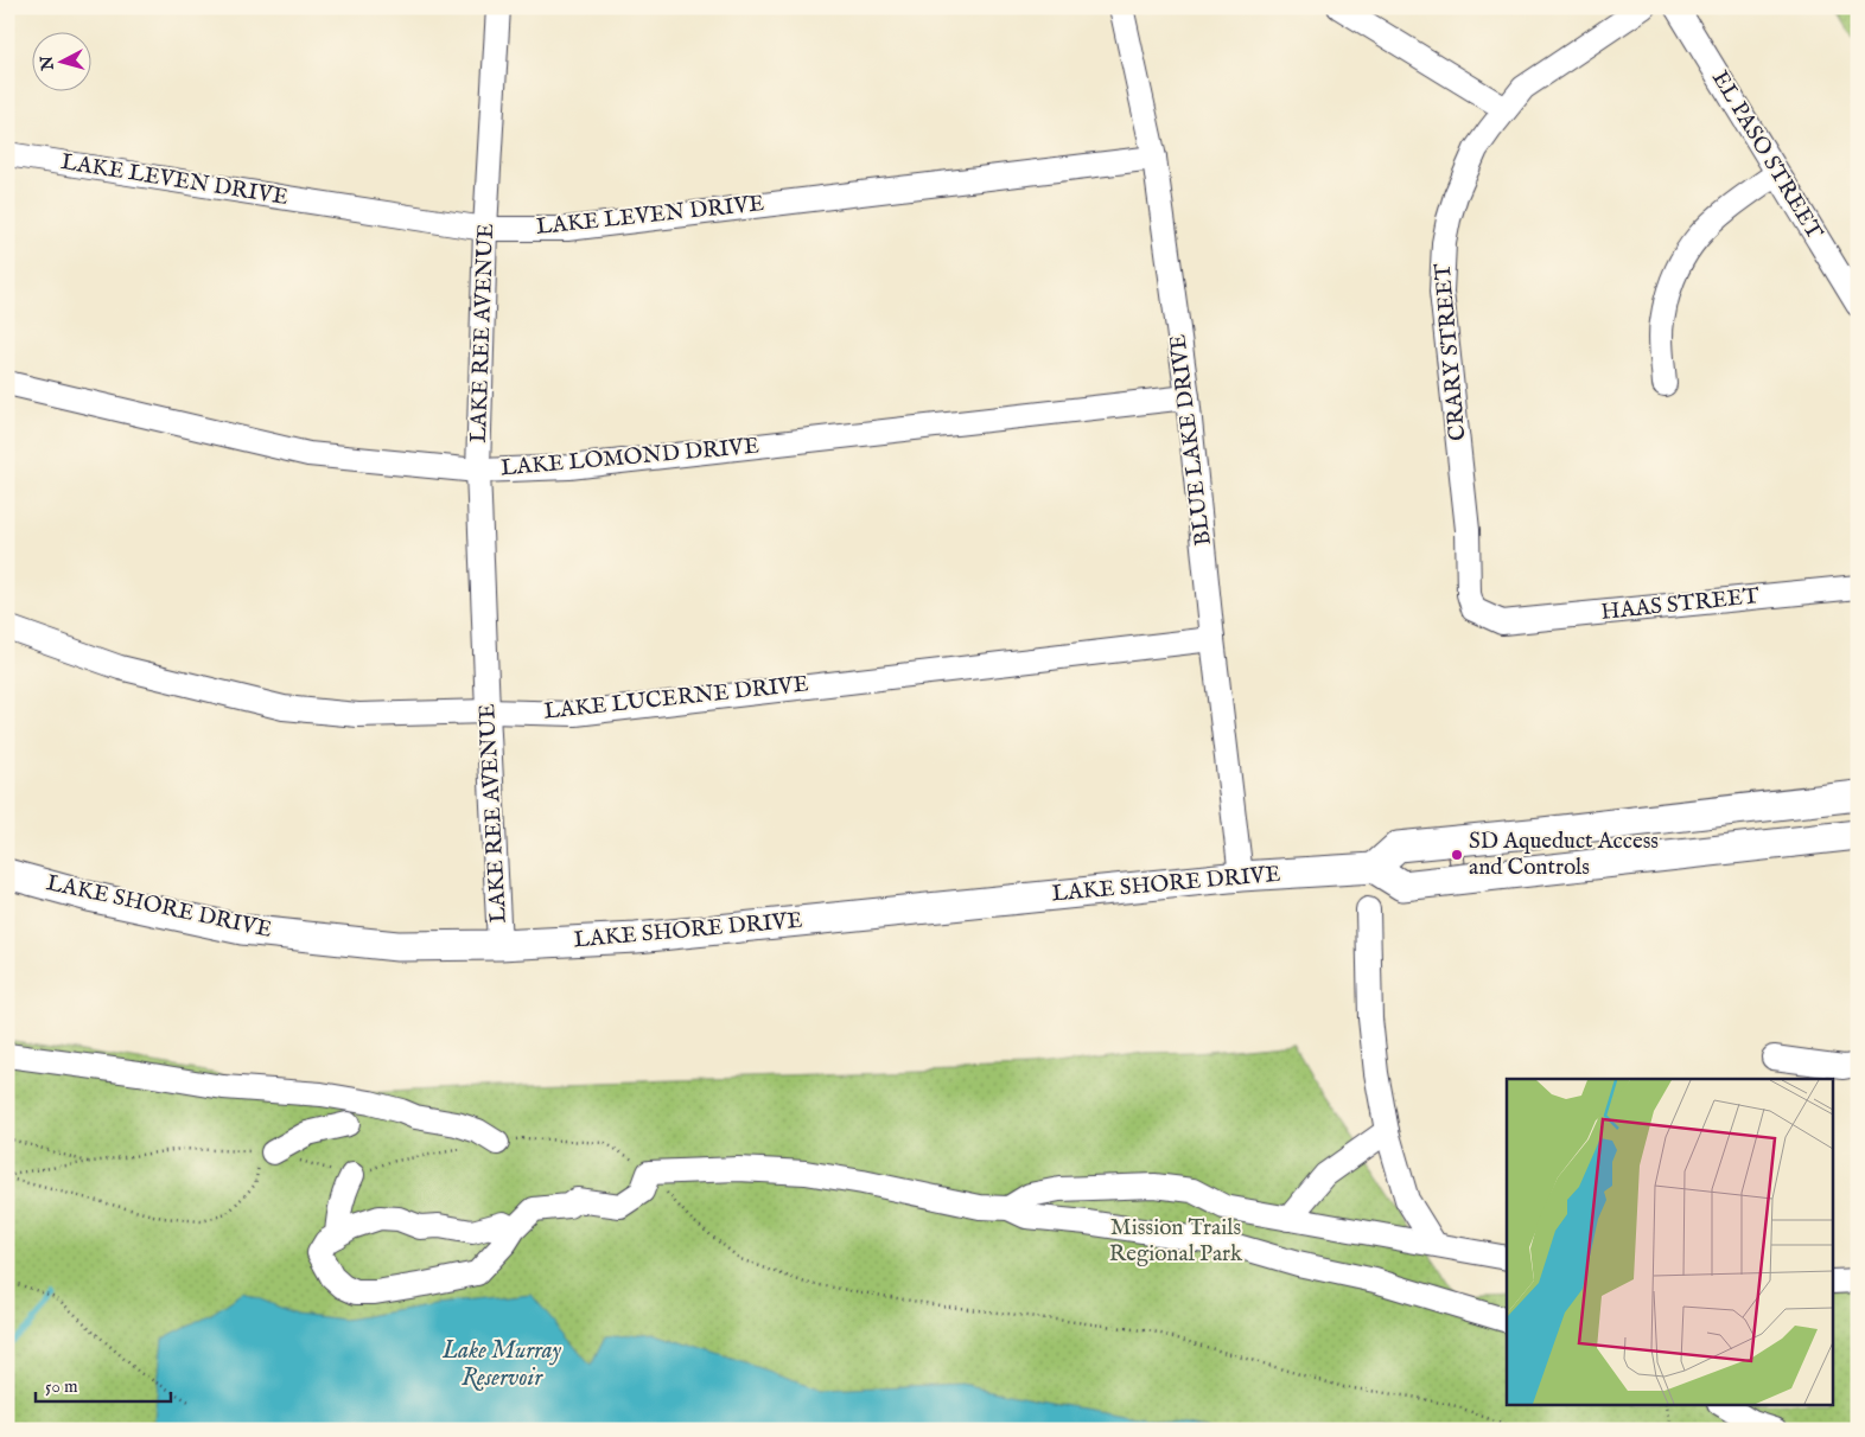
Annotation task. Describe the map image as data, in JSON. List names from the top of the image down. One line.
{"streets":{"main road":["LAKE SHORE DRIVE"],"street":["EL PASO STREET","LAKE LEVEN DRIVE","LAKE REE AVENUE","CRARY STREET","BLUE LAKE DRIVE","LAKE LOMOND DRIVE","HAAS STREET","LAKE LUCERNE DRIVE"]},"crossings":[["LAKE LEVEN DRIVE","LAKE REE AVENUE"],["LAKE LEVEN DRIVE","BLUE LAKE DRIVE"],["LAKE REE AVENUE","LAKE LOMOND DRIVE"],["LAKE REE AVENUE","LAKE LUCERNE DRIVE"],["LAKE REE AVENUE","LAKE SHORE DRIVE"],["CRARY STREET","HAAS STREET"],["BLUE LAKE DRIVE","LAKE LOMOND DRIVE"],["BLUE LAKE DRIVE","LAKE LUCERNE DRIVE"],["BLUE LAKE DRIVE","LAKE SHORE DRIVE"]],"water":["Lake Murray Reservoir"],"parks":["Mission Trails Regional Park"],"places":["SD Aqueduct Access and Controls"],"scale_bar":"50 m","north":"left"}
